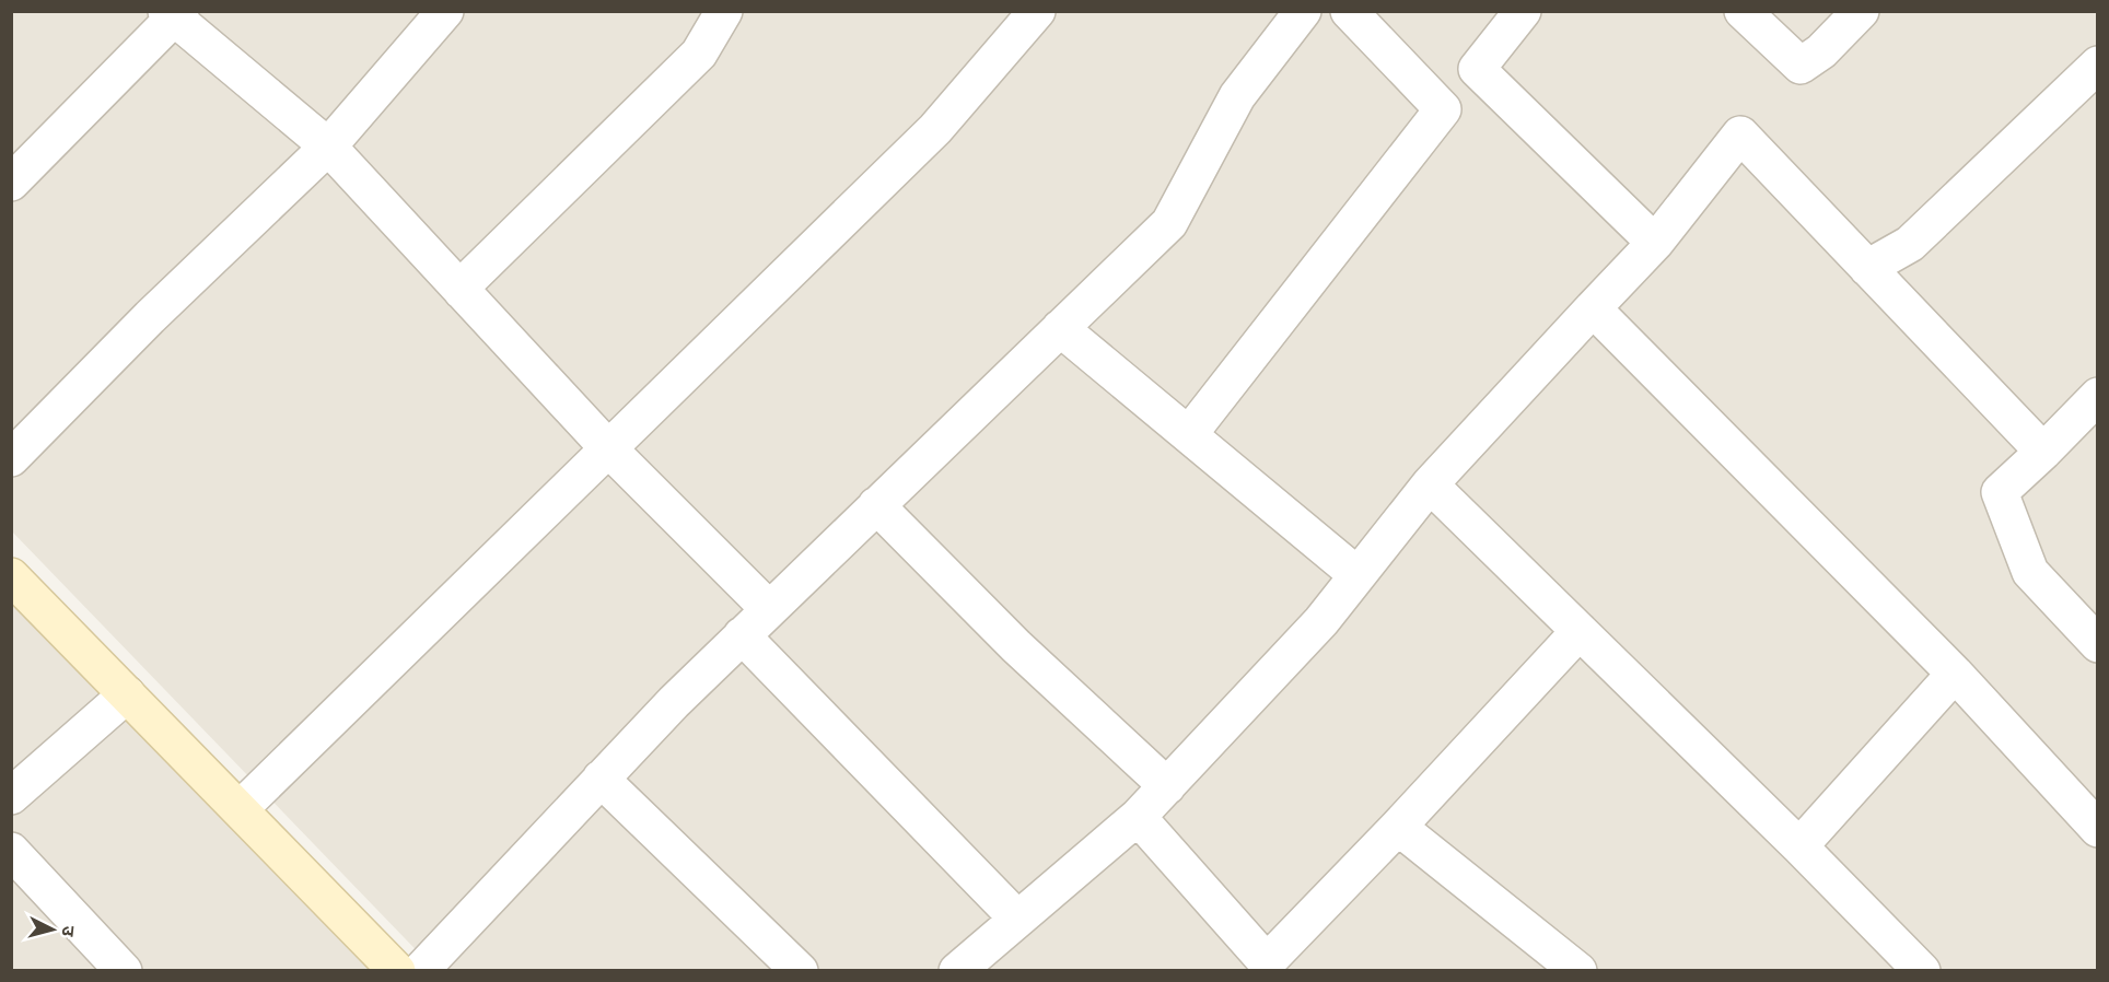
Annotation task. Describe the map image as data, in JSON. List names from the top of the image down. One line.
{"north":"right"}
